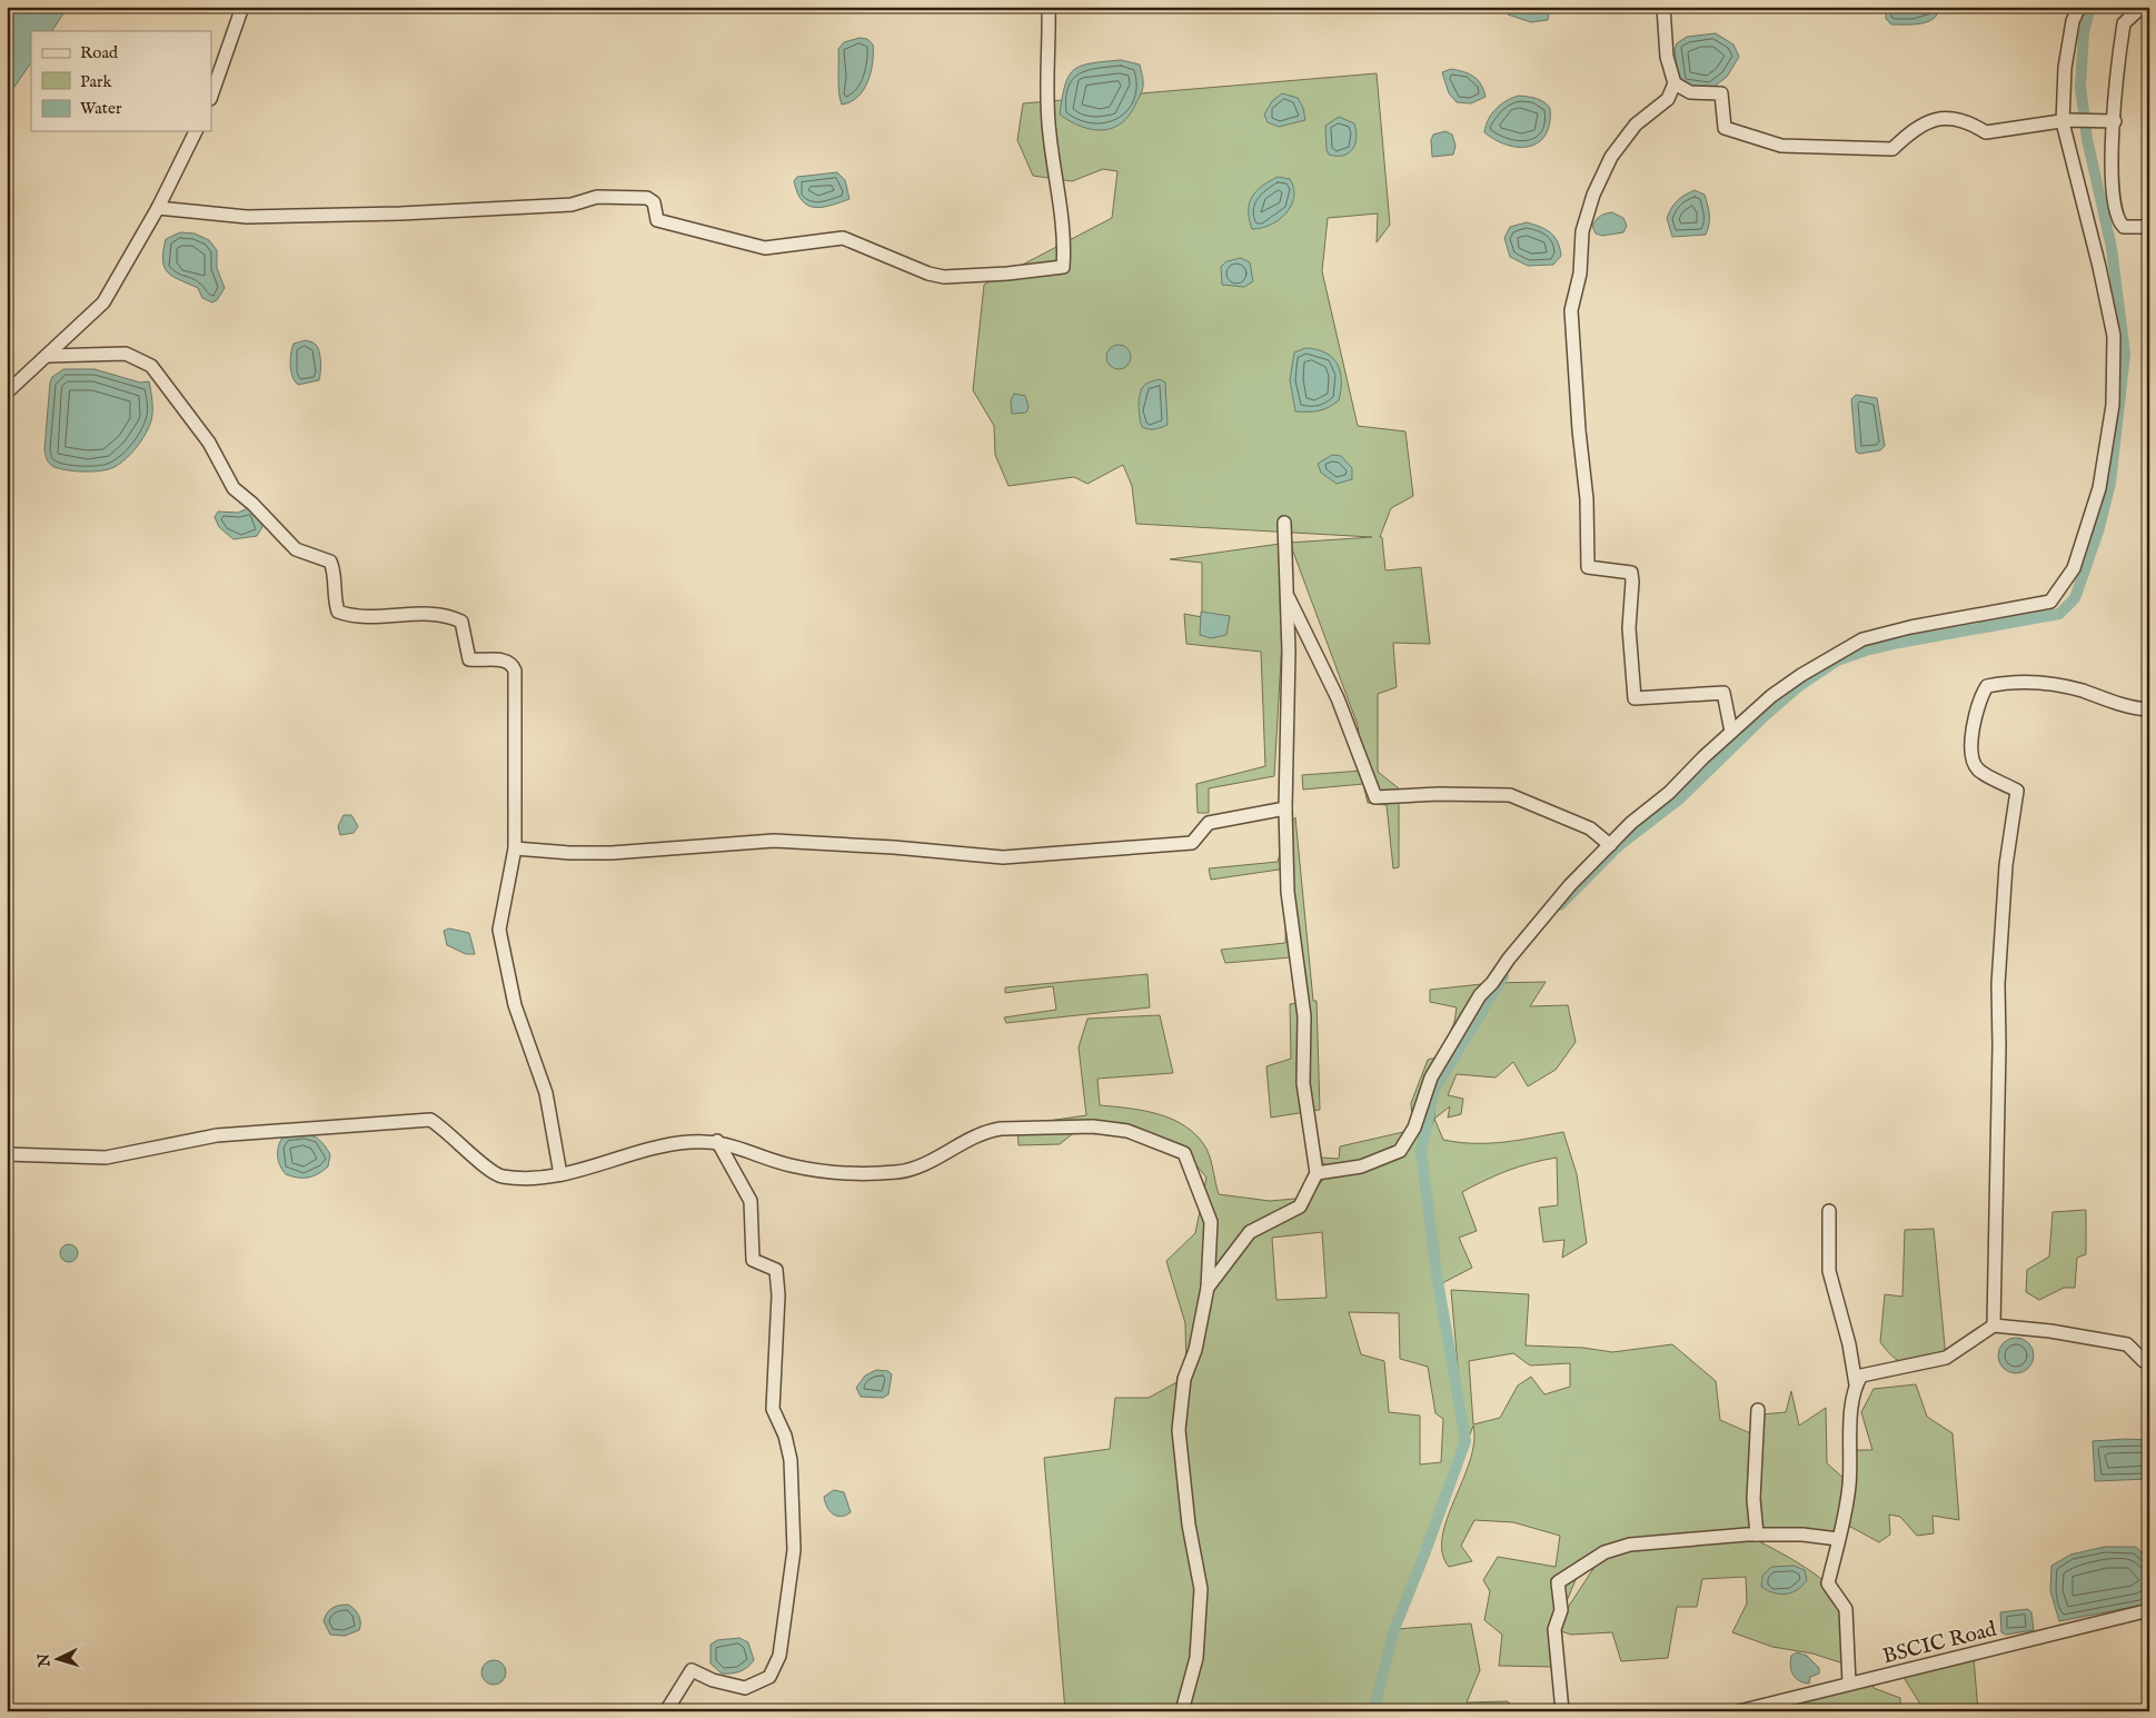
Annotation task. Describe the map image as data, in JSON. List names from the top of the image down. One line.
{"streets":{"street":["BSCIC Road"]},"legend":["Road","Park","Water"],"north":"left"}
